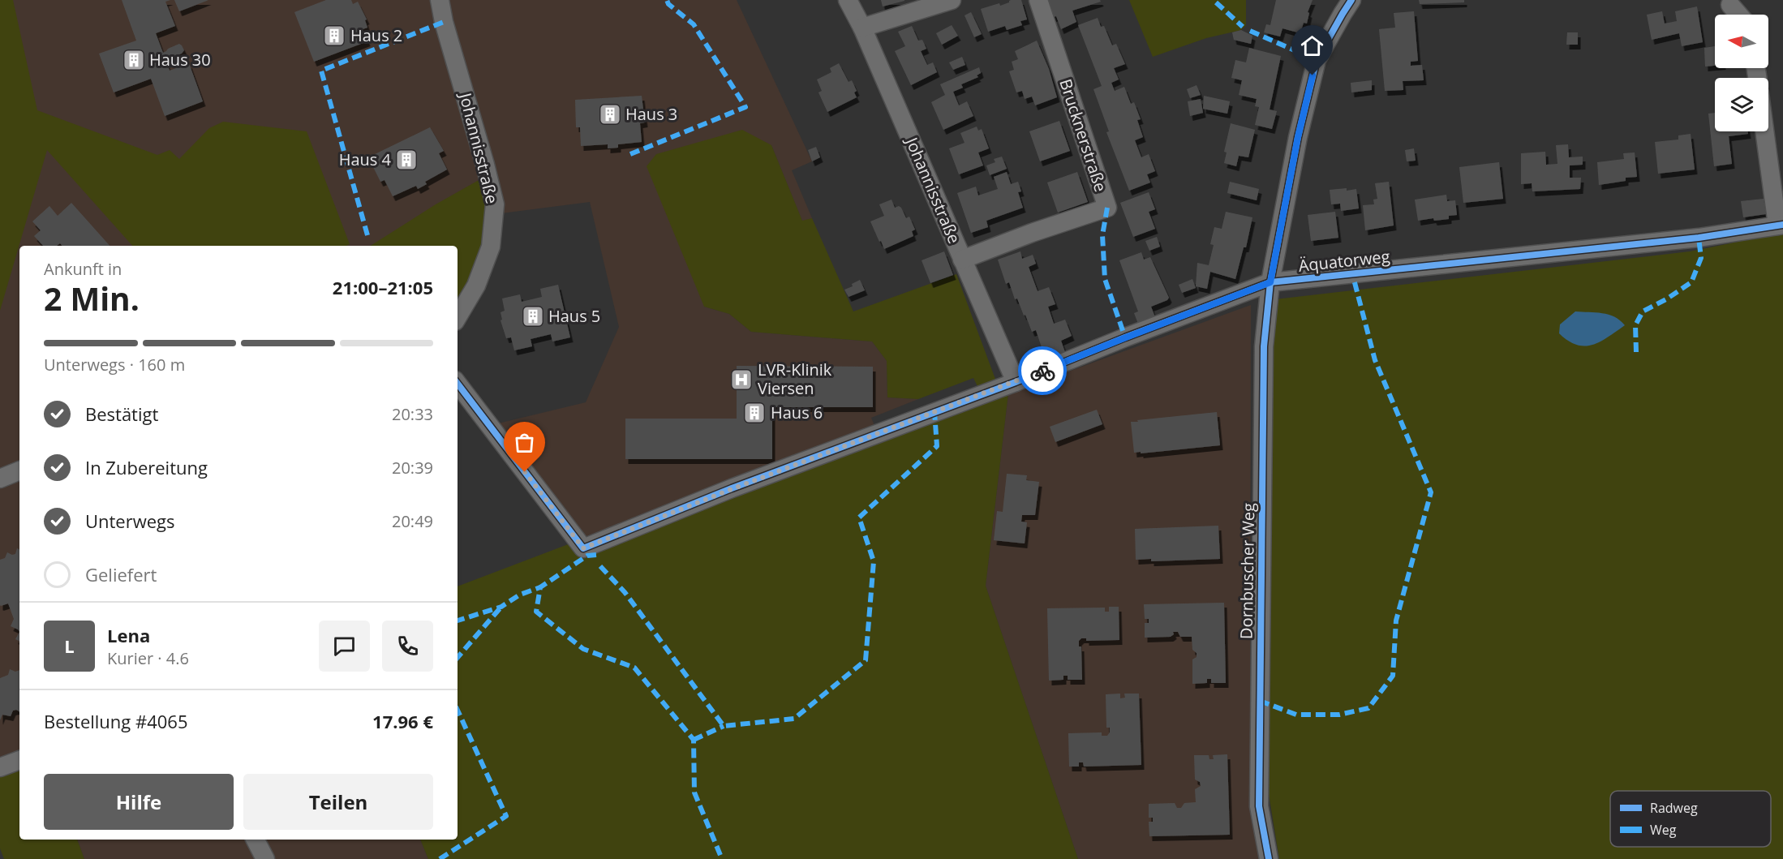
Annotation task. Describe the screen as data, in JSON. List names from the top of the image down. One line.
{"streets":{"street":["Brucknerstraße","Johannisstraße","Äquatorweg","Dornbuscher Weg"]},"crossings":[["Brucknerstraße","Johannisstraße"],["Johannisstraße","Äquatorweg"],["Äquatorweg","Dornbuscher Weg"]],"places":{"building":["Haus 2","Haus 30","Haus 3","Haus 4","Haus 5","Haus 6"],"hospital":["LVR-Klinik Viersen"]},"legend":["Radweg","Weg"],"north":"left","page":{"heading":["2 Min.","Ankunft in","21:00–21:05"],"panel":["Lena","Kurier · 4.6","Bestellung #4065","17.96 €"],"bar":"Unterwegs · 160 m","list":[["Bestätigt","20:33"],["In Zubereitung","20:39"],["Unterwegs","20:49"],"Geliefert"],"round":"L","buttons":["Hilfe","Teilen"]}}
